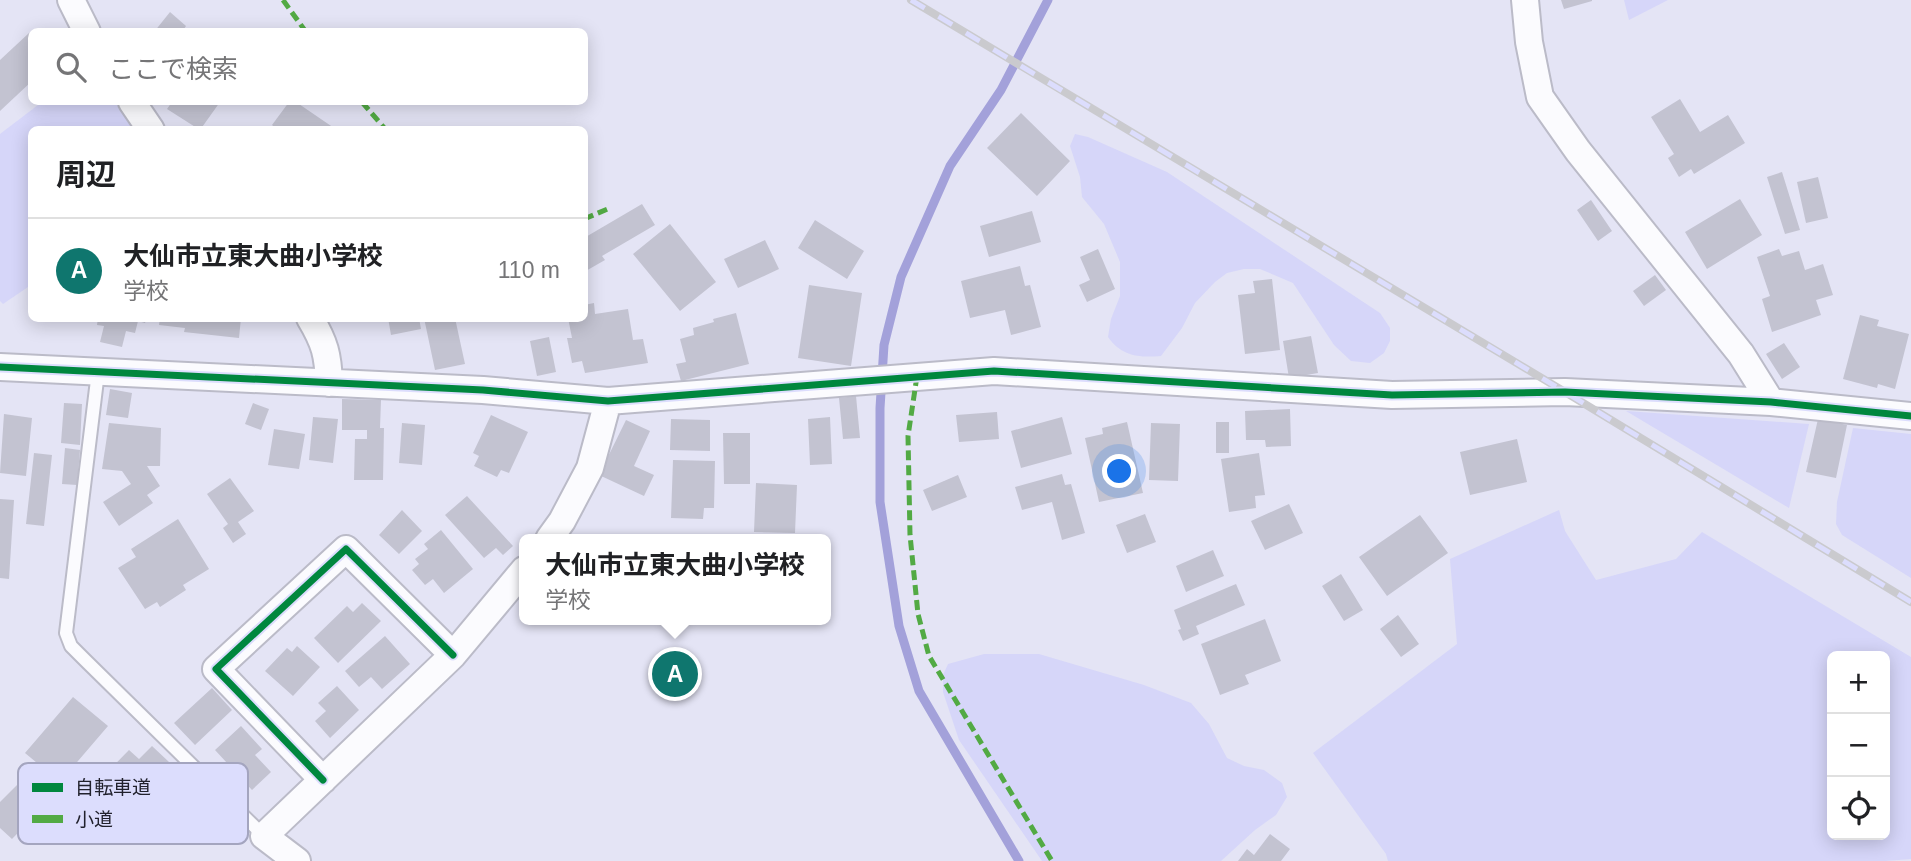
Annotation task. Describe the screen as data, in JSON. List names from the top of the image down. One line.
{"legend":["自転車道","小道"],"page":{"search":"ここで検索","heading":"周辺","list":[{"mark":"A","name":"大仙市立東大曲小学校","note":"学校","value":"110 m"}],"popup":["大仙市立東大曲小学校","学校"],"pins":"A","map_buttons":["+","−"]}}
